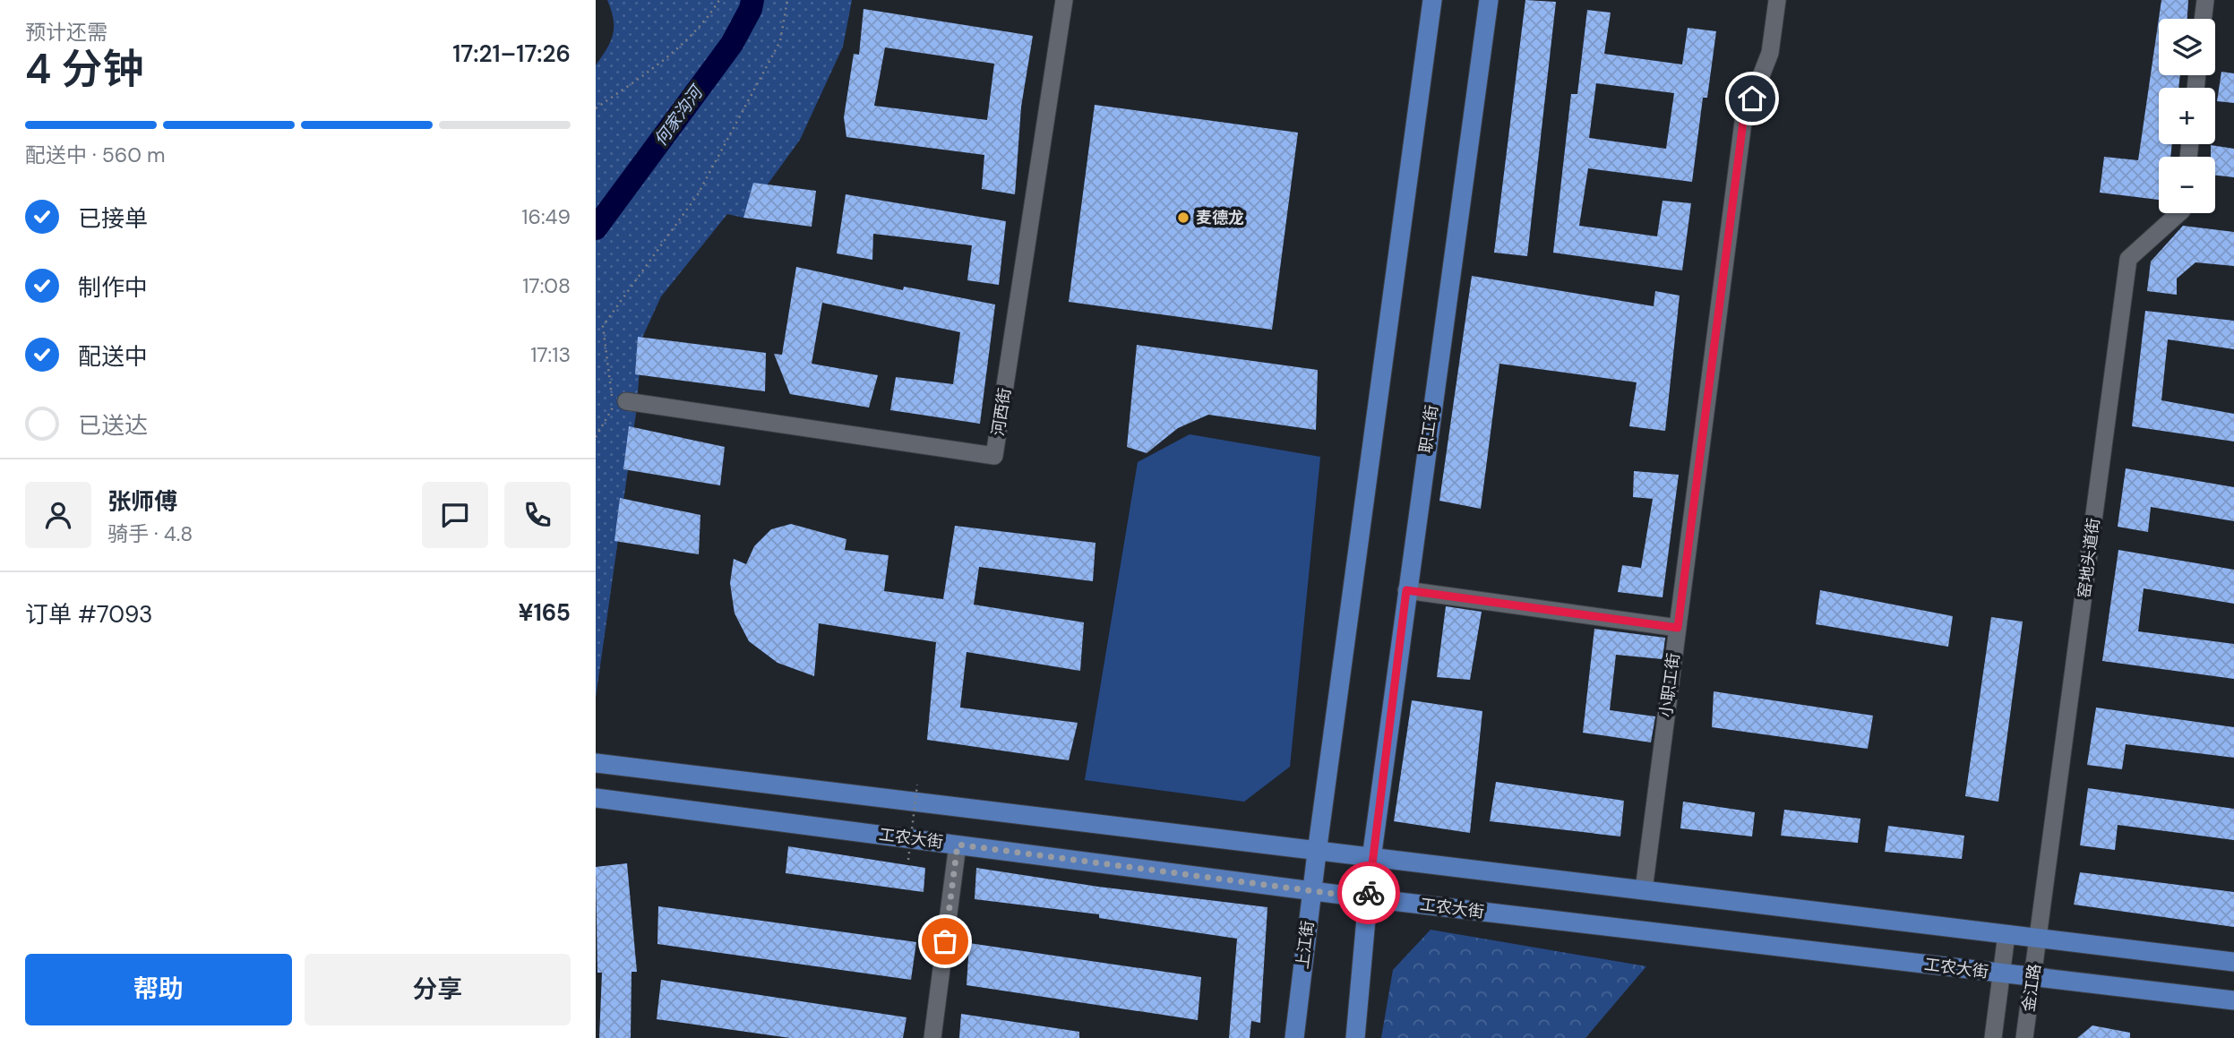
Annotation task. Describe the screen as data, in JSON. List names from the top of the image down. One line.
{"streets":{"main road":["职工街","工农大街","上江街"],"street":["河西街","窑地头道街","小职工街","金江路"]},"crossings":[["窑地头道街","金江路"],["工农大街","上江街"],["工农大街","金江路"]],"water":["何家沟河"],"places":["麦德龙"],"page":{"heading":["4 分钟","预计还需","17:21–17:26"],"panel":["张师傅","骑手 · 4.8","订单 #7093","¥165"],"map_buttons":["+","−"],"bar":"配送中 · 560 m","list":[["已接单","16:49"],["制作中","17:08"],["配送中","17:13"],"已送达"],"buttons":["帮助","分享"]}}
